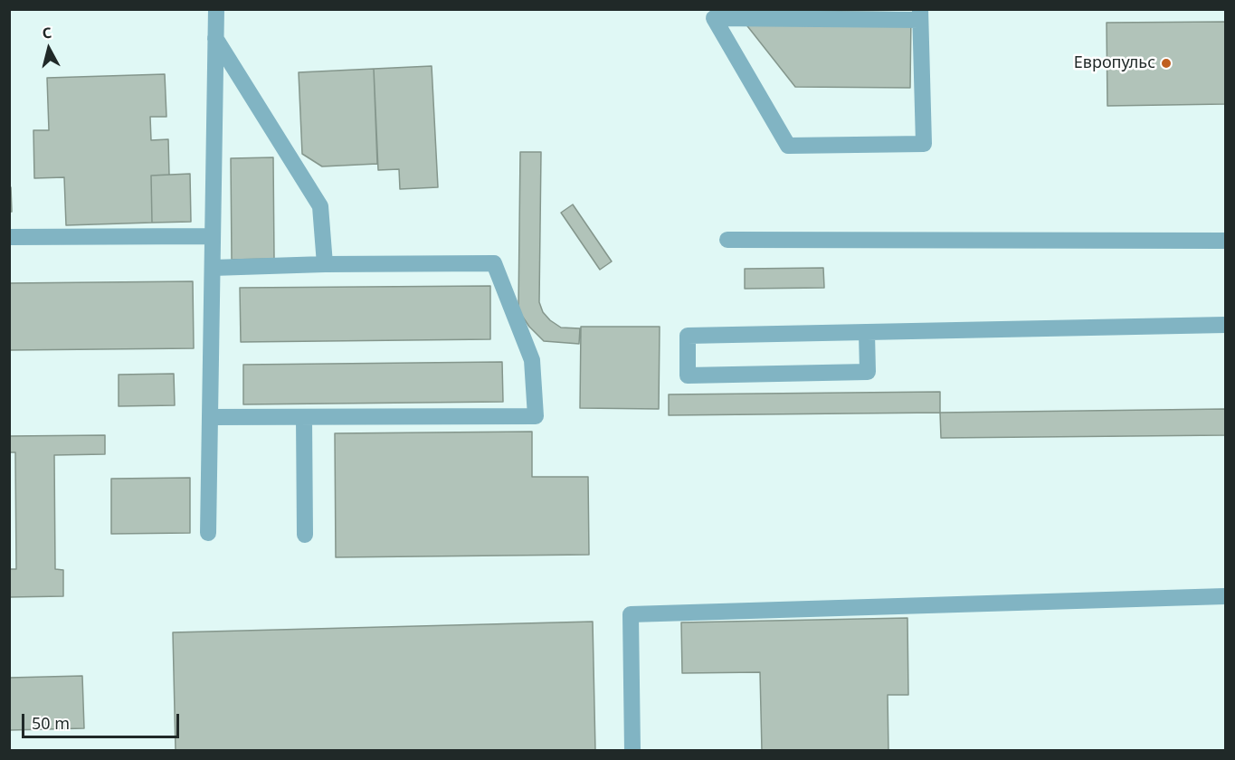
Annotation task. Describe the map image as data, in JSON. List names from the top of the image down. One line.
{"places":["Европульс"],"scale_bar":"50 m","north":"top"}
